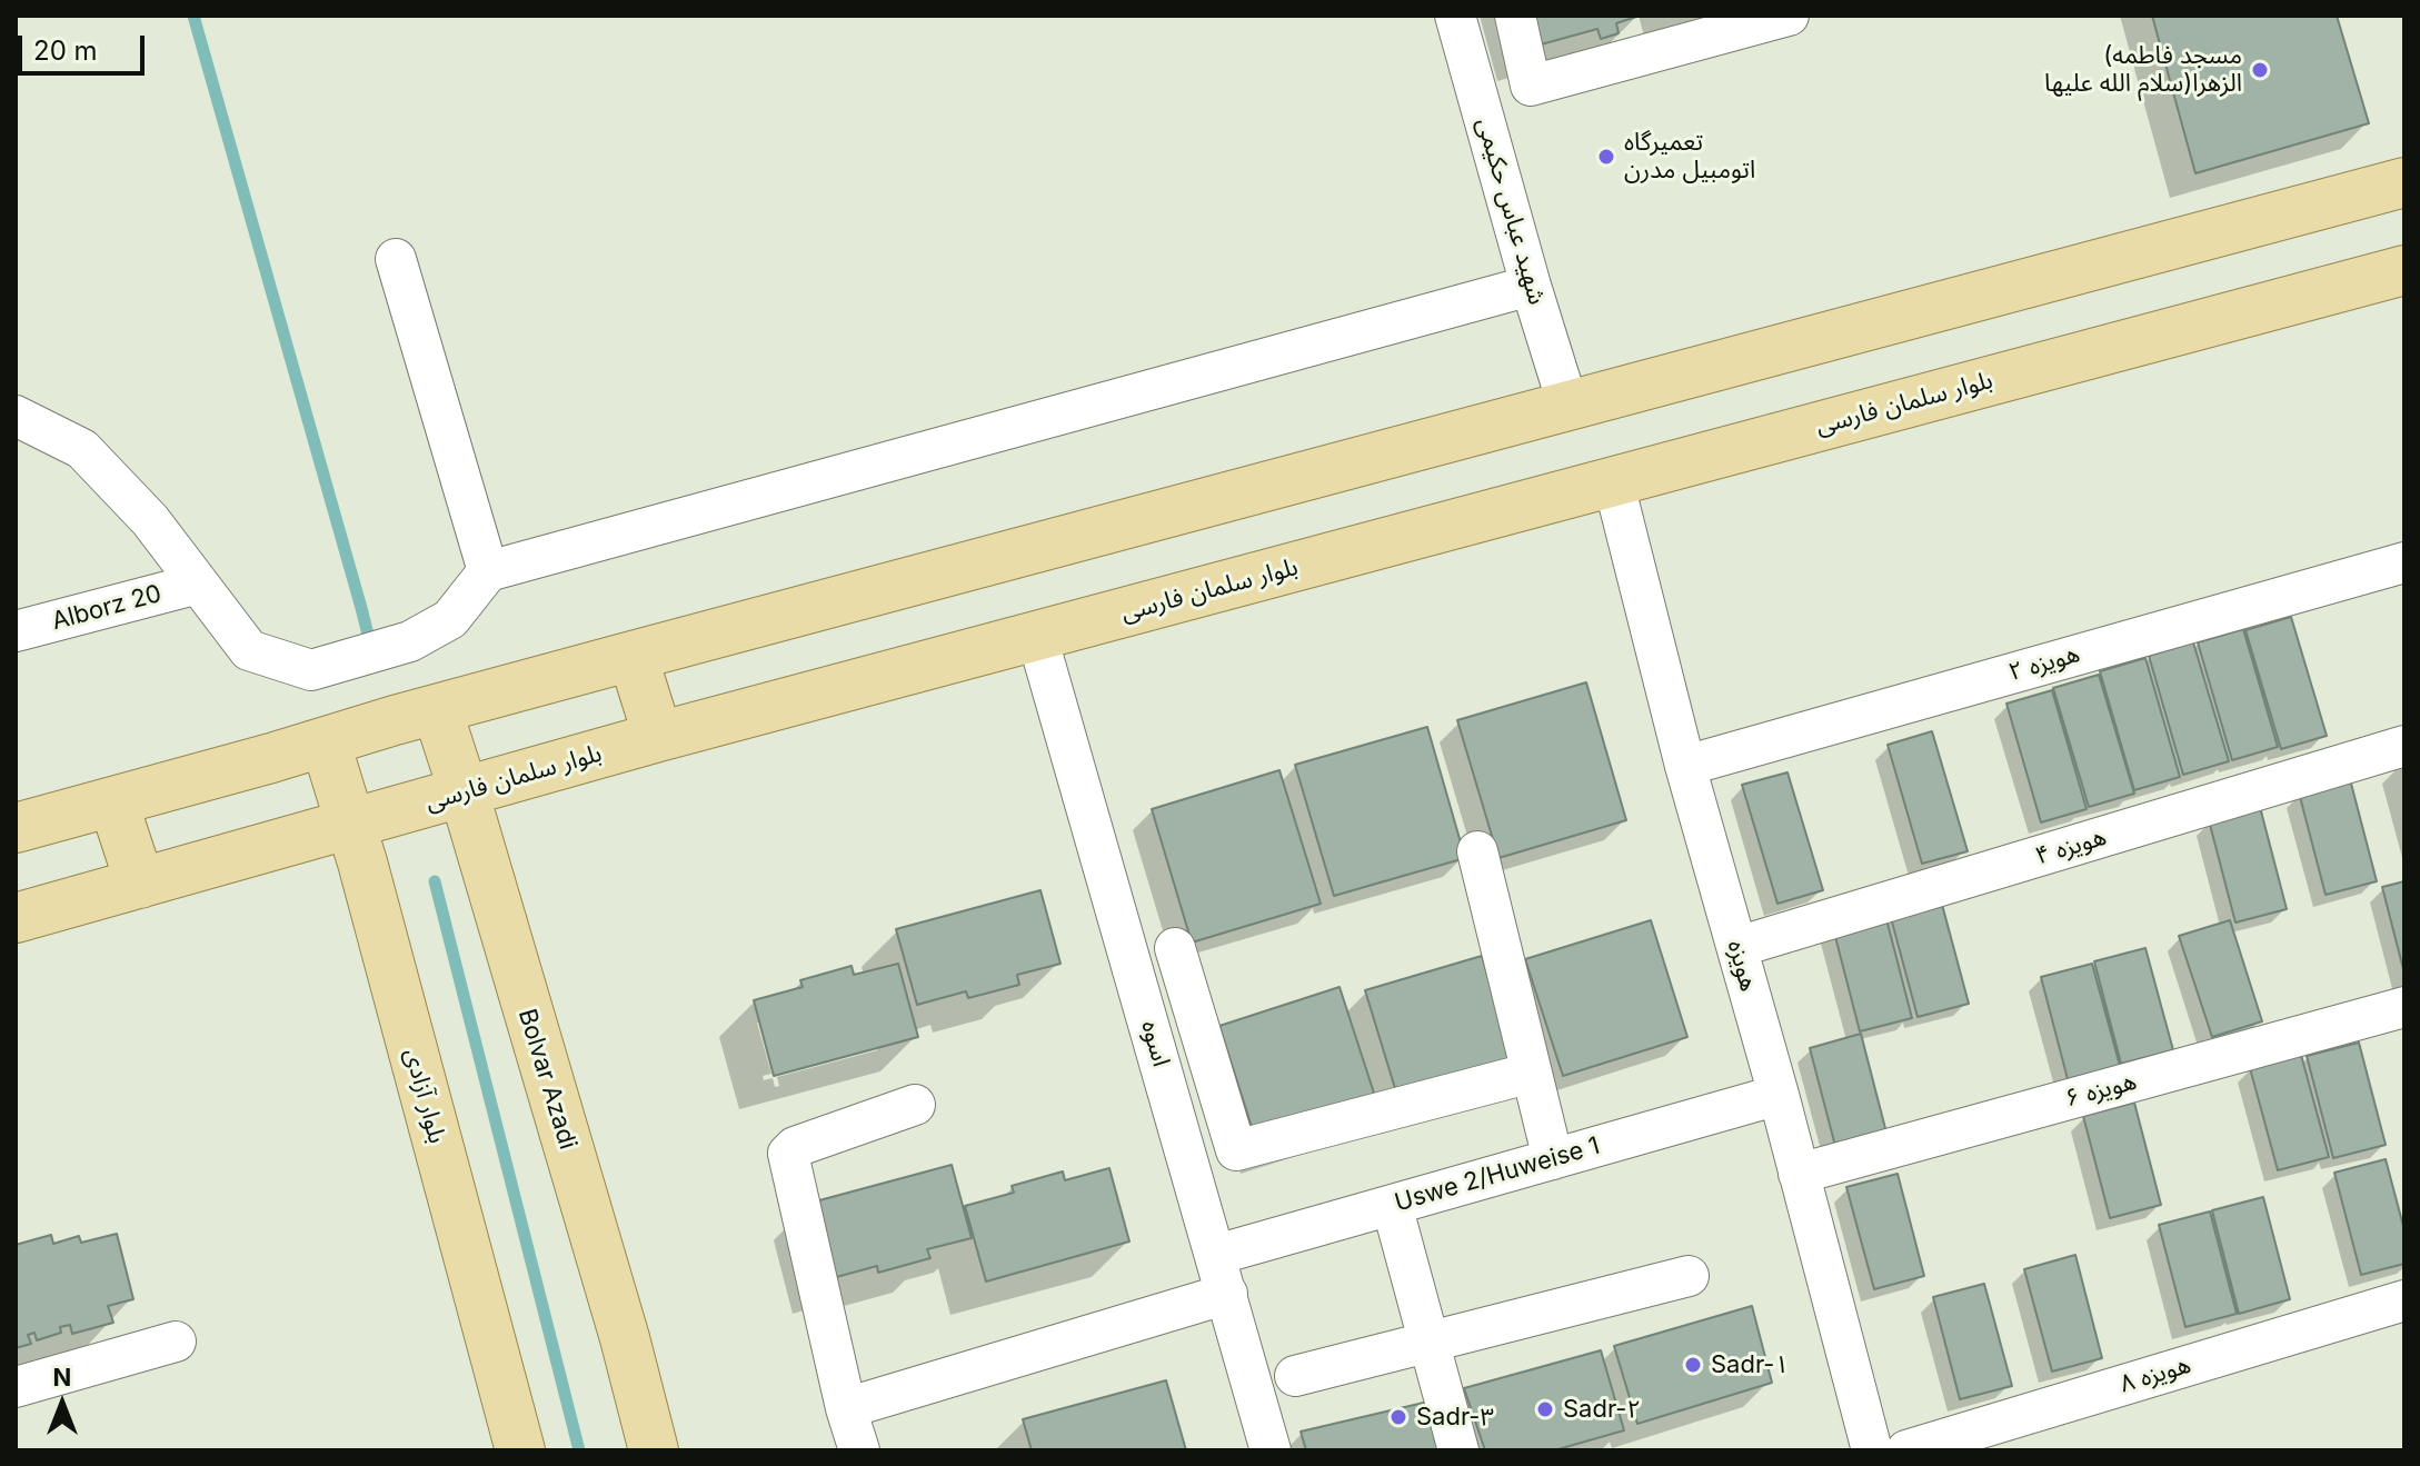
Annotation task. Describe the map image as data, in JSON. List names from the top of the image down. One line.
{"streets":{"main road":["بلوار سلمان فارسی","Bolvar Azadi","بلوار آزادی"],"street":["شهید عباس حکیمی","Alborz 20","هویزه ۲","هویزه ۴","هویزه","اسوه","هویزه ۶","Uswe 2/Huweise 1","هویزه ۸"]},"crossings":[["بلوار سلمان فارسی","هویزه"],["بلوار سلمان فارسی","اسوه"],["بلوار سلمان فارسی","Bolvar Azadi"],["بلوار سلمان فارسی","بلوار آزادی"],["هویزه ۲","هویزه"],["هویزه ۴","هویزه"],["هویزه","هویزه ۶"],["هویزه","Uswe 2/Huweise 1"],["اسوه","Uswe 2/Huweise 1"]],"places":["(مسجد فاطمه الزهرا(سلام الله علیها","تعمیرگاه اتومبیل مدرن","Sadr-۱","Sadr-۲","Sadr-۳"],"scale_bar":"20 m","north":"top"}
